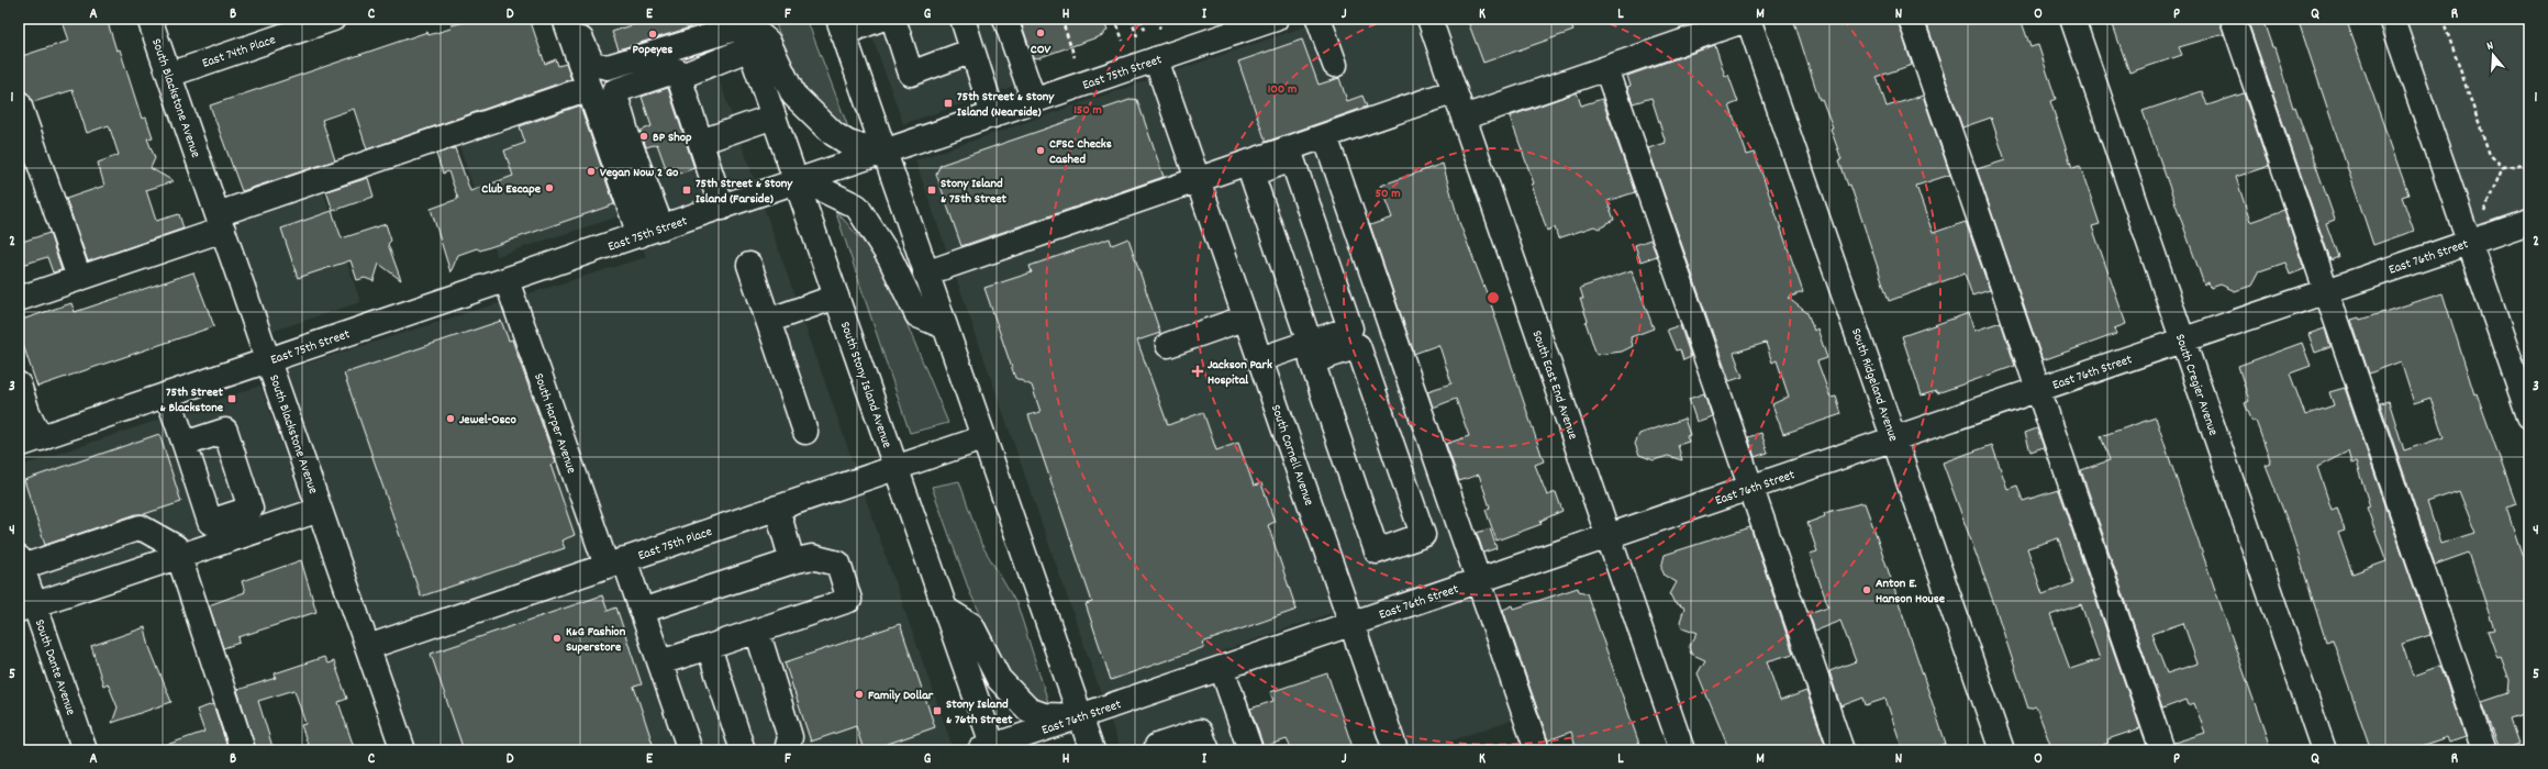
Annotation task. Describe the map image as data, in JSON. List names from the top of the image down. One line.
{"streets":{"main road":["East 74th Place","East 75th Street","South Blackstone Avenue","East 76th Street","South Stony Island Avenue","South East End Avenue","South Ridgeland Avenue","South Cregier Avenue","South Harper Avenue","South Cornell Avenue","East 75th Place","South Dante Avenue"]},"crossings":[["East 74th Place","South Blackstone Avenue"],["East 75th Street","South Blackstone Avenue"],["East 75th Street","South Stony Island Avenue"],["East 75th Street","South Harper Avenue"],["East 75th Street","South Cornell Avenue"],["South Blackstone Avenue","East 75th Place"],["East 76th Street","South Stony Island Avenue"],["East 76th Street","South East End Avenue"],["East 76th Street","South Ridgeland Avenue"],["East 76th Street","South Cregier Avenue"],["East 76th Street","South Cornell Avenue"],["South Stony Island Avenue","East 75th Place"],["South Harper Avenue","East 75th Place"]],"places":{"other":["COV","Popeyes","BP Shop","CFSC Checks Cashed","Vegan Now 2 Go","Club Escape","Jewel-Osco","Anton E. Hanson House","K&G Fashion Superstore","Family Dollar"],"transit":["75th Street & Stony Island (Nearside)","75th Street & Stony Island (Farside)","Stony Island & 75th Street","75th Street & Blackstone","Stony Island & 76th Street"],"health":["Jackson Park Hospital"]},"north":"top","grid":{"columns":["A","B","C","D","E","F","G","H","I","J","K","L","M","N","O","P","Q","R"],"rows":["1","2","3","4","5"]},"rings":["100 m","150 m","50 m"]}
